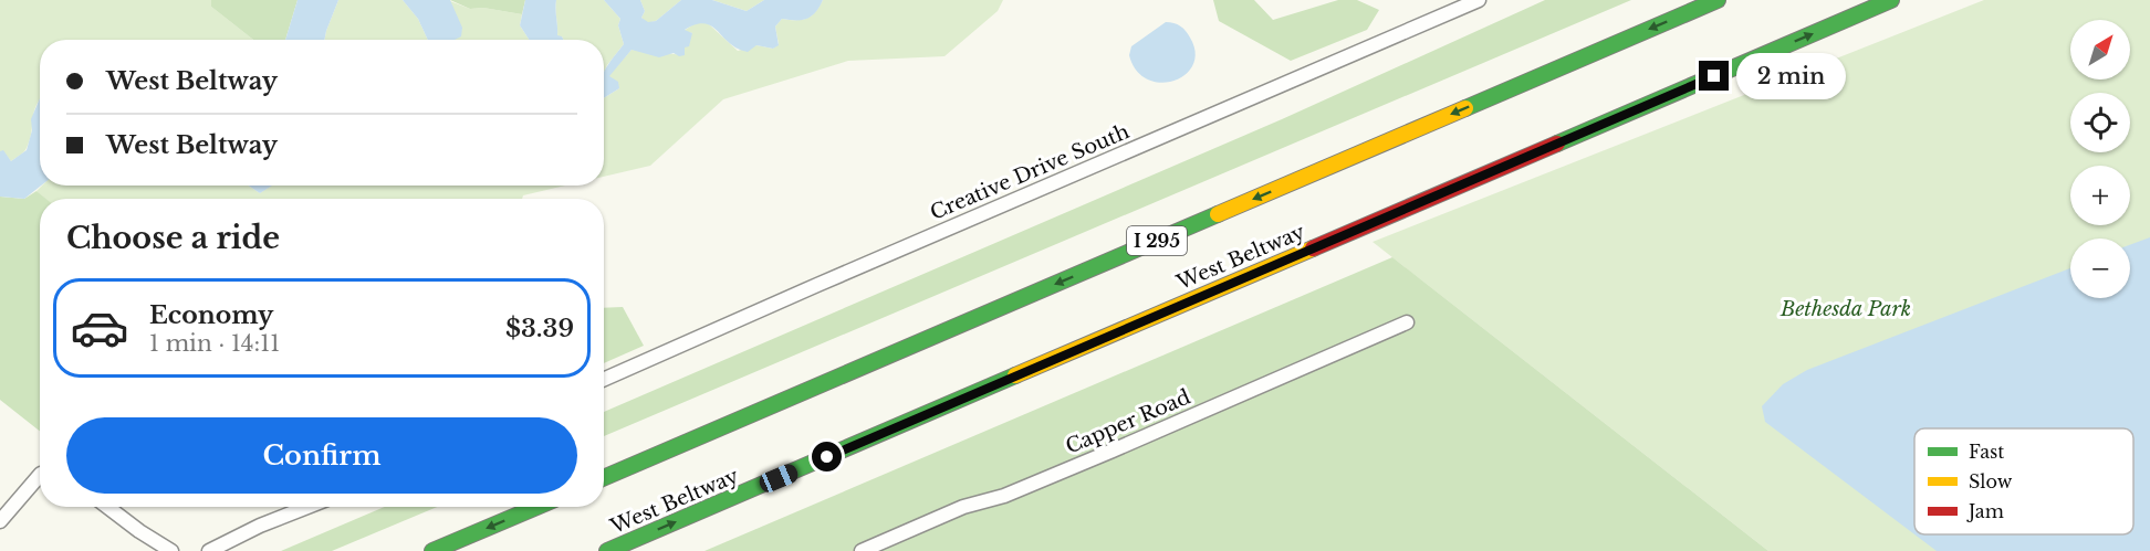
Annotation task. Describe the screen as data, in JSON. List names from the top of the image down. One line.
{"streets":{"highway":["I 295","West Beltway"],"street":["Creative Drive South","Capper Road"]},"parks":["Bethesda Park"],"legend":["Fast","Slow","Jam"],"north":"top right","page":{"map_buttons":["+","−"],"banner":["West Beltway","West Beltway"],"bubble":"2 min","heading":"Choose a ride","list":[{"name":"Economy","note":"1 min · 14:11","value":"$3.39"}],"buttons":"Confirm"}}
